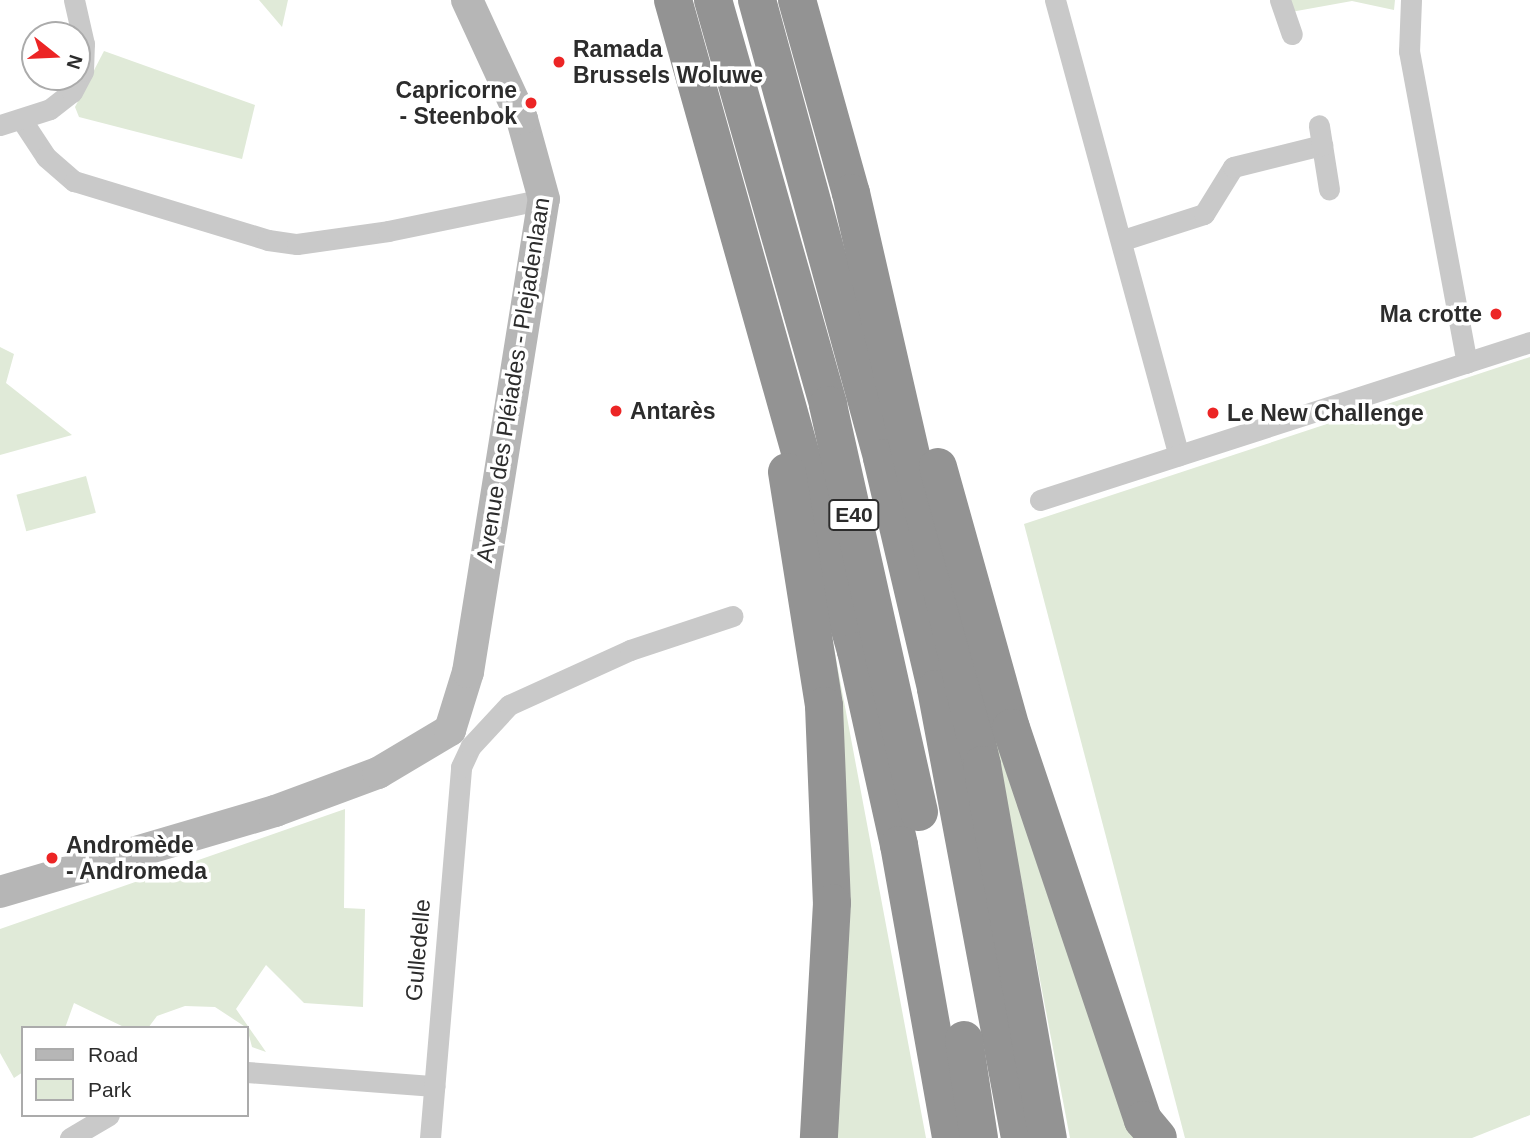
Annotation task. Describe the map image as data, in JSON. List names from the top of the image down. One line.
{"streets":{"highway":["E40"],"street":["Avenue des Pléiades - Plejadenlaan","Gulledelle"]},"places":["Ramada Brussels Woluwe","Capricorne - Steenbok","Ma crotte","Antarès","Le New Challenge","Andromède - Andromeda"],"legend":["Road","Park"],"north":"right"}
